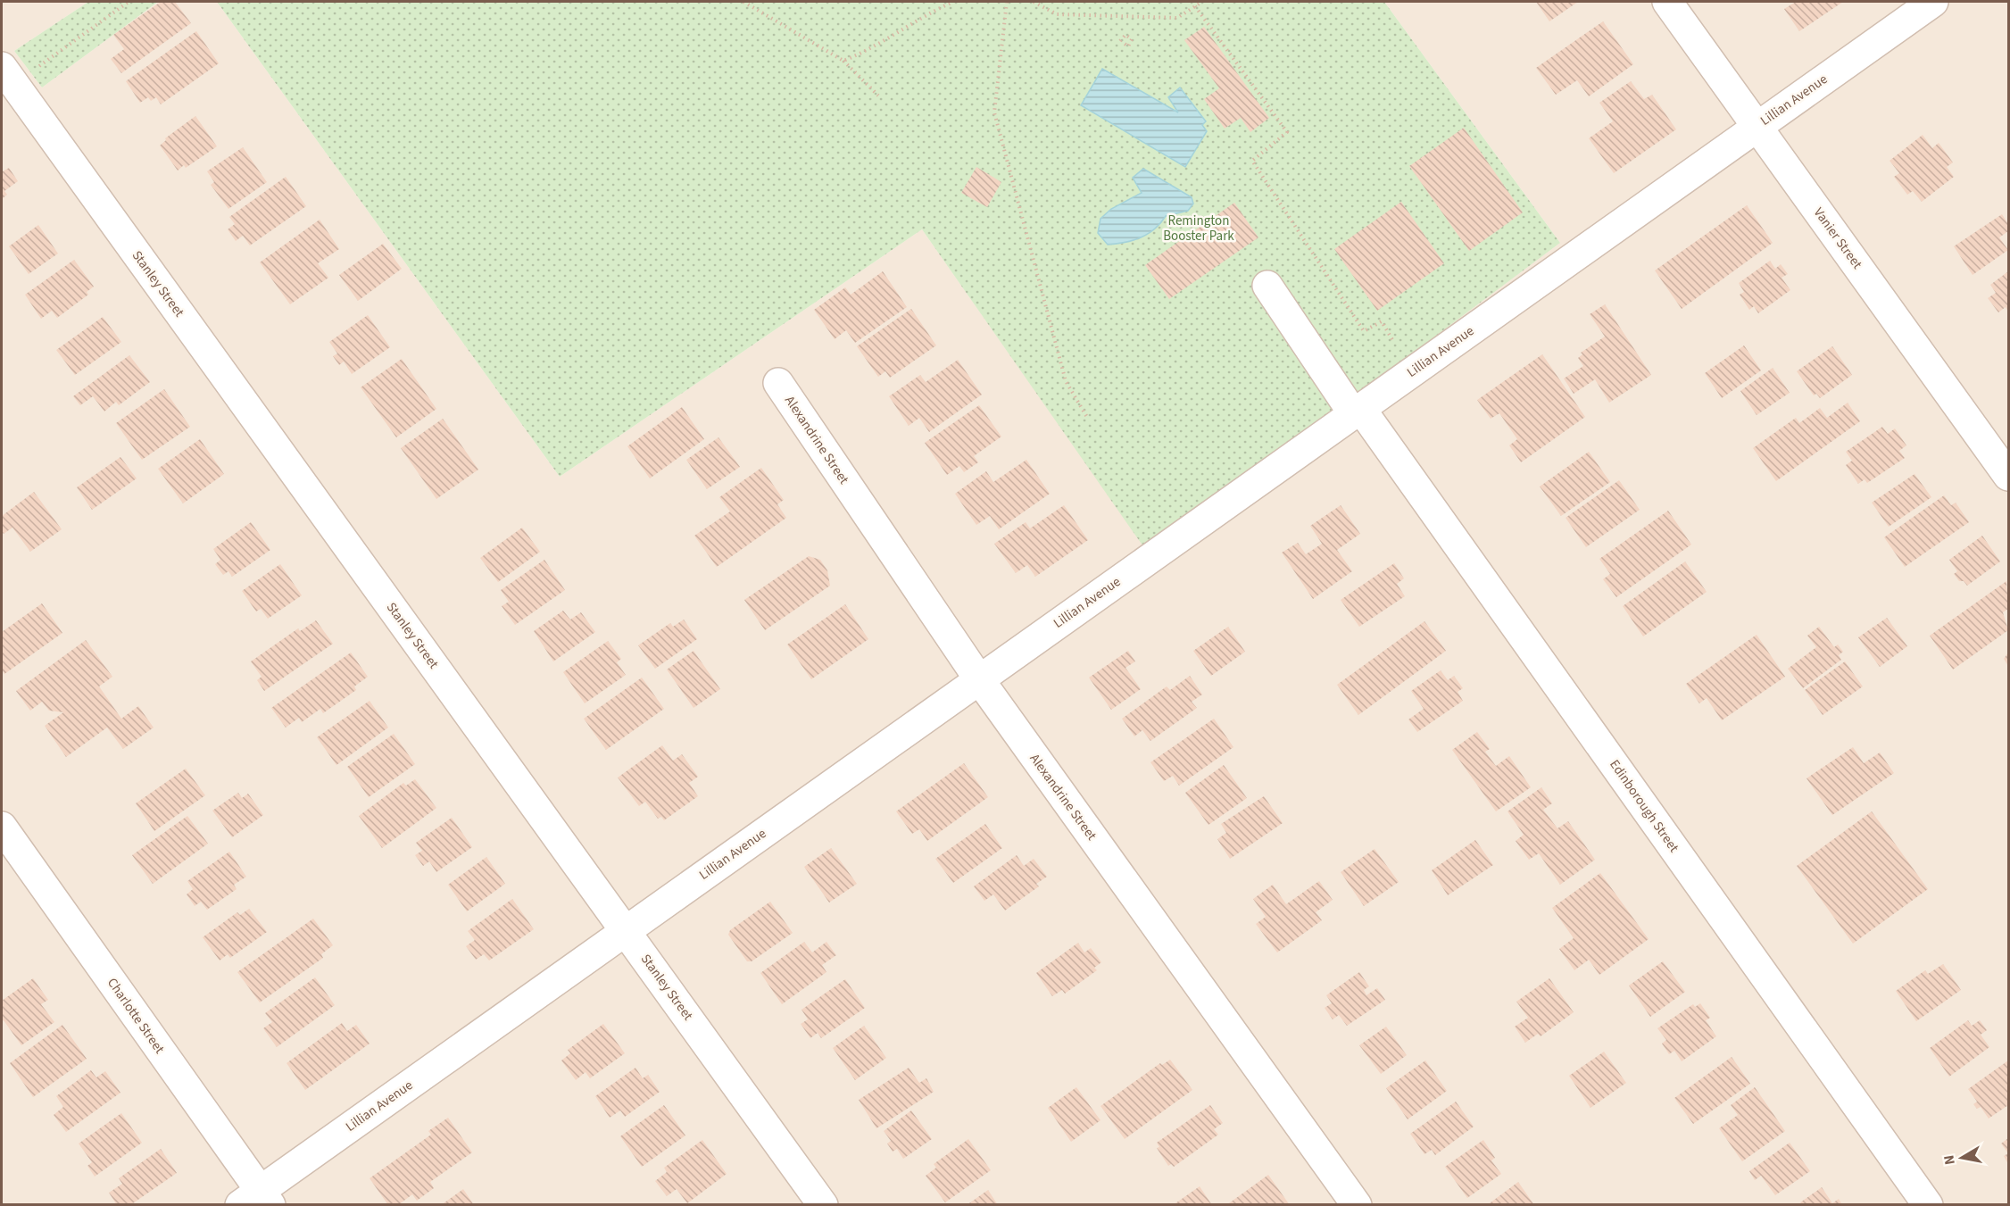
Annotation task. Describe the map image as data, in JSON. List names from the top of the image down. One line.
{"streets":{"street":["Lillian Avenue","Vanier Street","Stanley Street","Alexandrine Street","Edinborough Street","Charlotte Street"]},"crossings":[["Lillian Avenue","Vanier Street"],["Lillian Avenue","Stanley Street"],["Lillian Avenue","Alexandrine Street"],["Lillian Avenue","Edinborough Street"],["Lillian Avenue","Charlotte Street"]],"parks":["Remington Booster Park"],"north":"left"}
